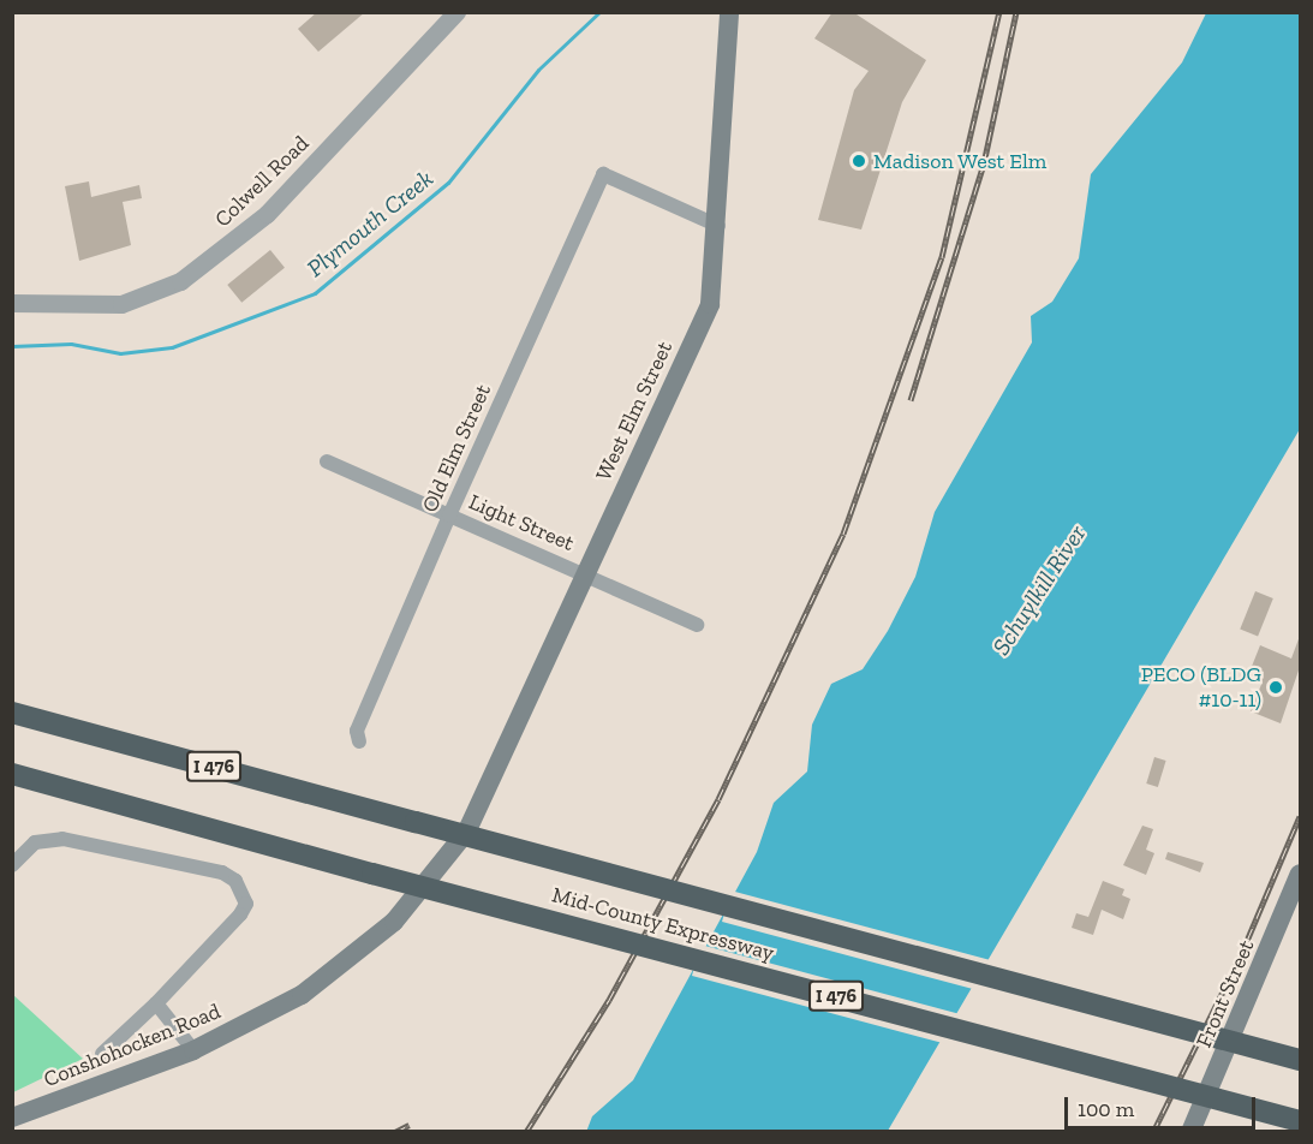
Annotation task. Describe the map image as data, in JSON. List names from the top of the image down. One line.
{"streets":{"highway":["I 476","Mid-County Expressway"],"main road":["West Elm Street","Front Street","Conshohocken Road"],"street":["Colwell Road","Old Elm Street","Light Street"]},"crossings":[["West Elm Street","Old Elm Street"],["West Elm Street","Light Street"],["West Elm Street","Conshohocken Road"],["Old Elm Street","Light Street"]],"water":["Plymouth Creek","Schuylkill River"],"places":["Madison West Elm","PECO (BLDG #10-11)"],"scale_bar":"100 m"}
